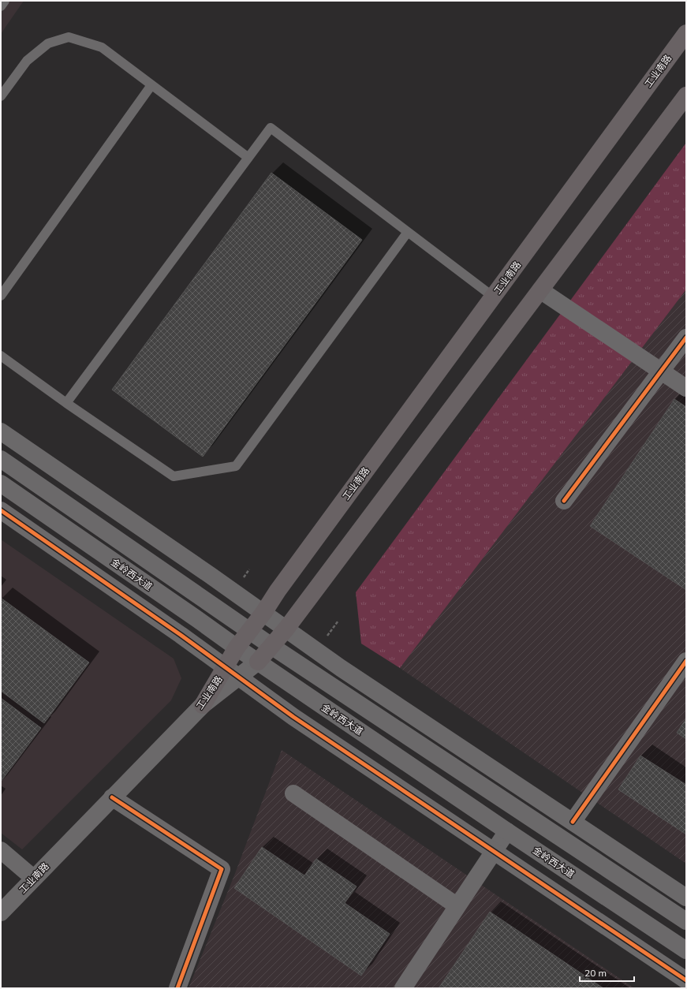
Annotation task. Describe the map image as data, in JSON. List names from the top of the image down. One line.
{"streets":{"main road":["工业南路"],"street":["金岭西大道"]},"crossings":[["工业南路","金岭西大道"]],"scale_bar":"20 m"}
